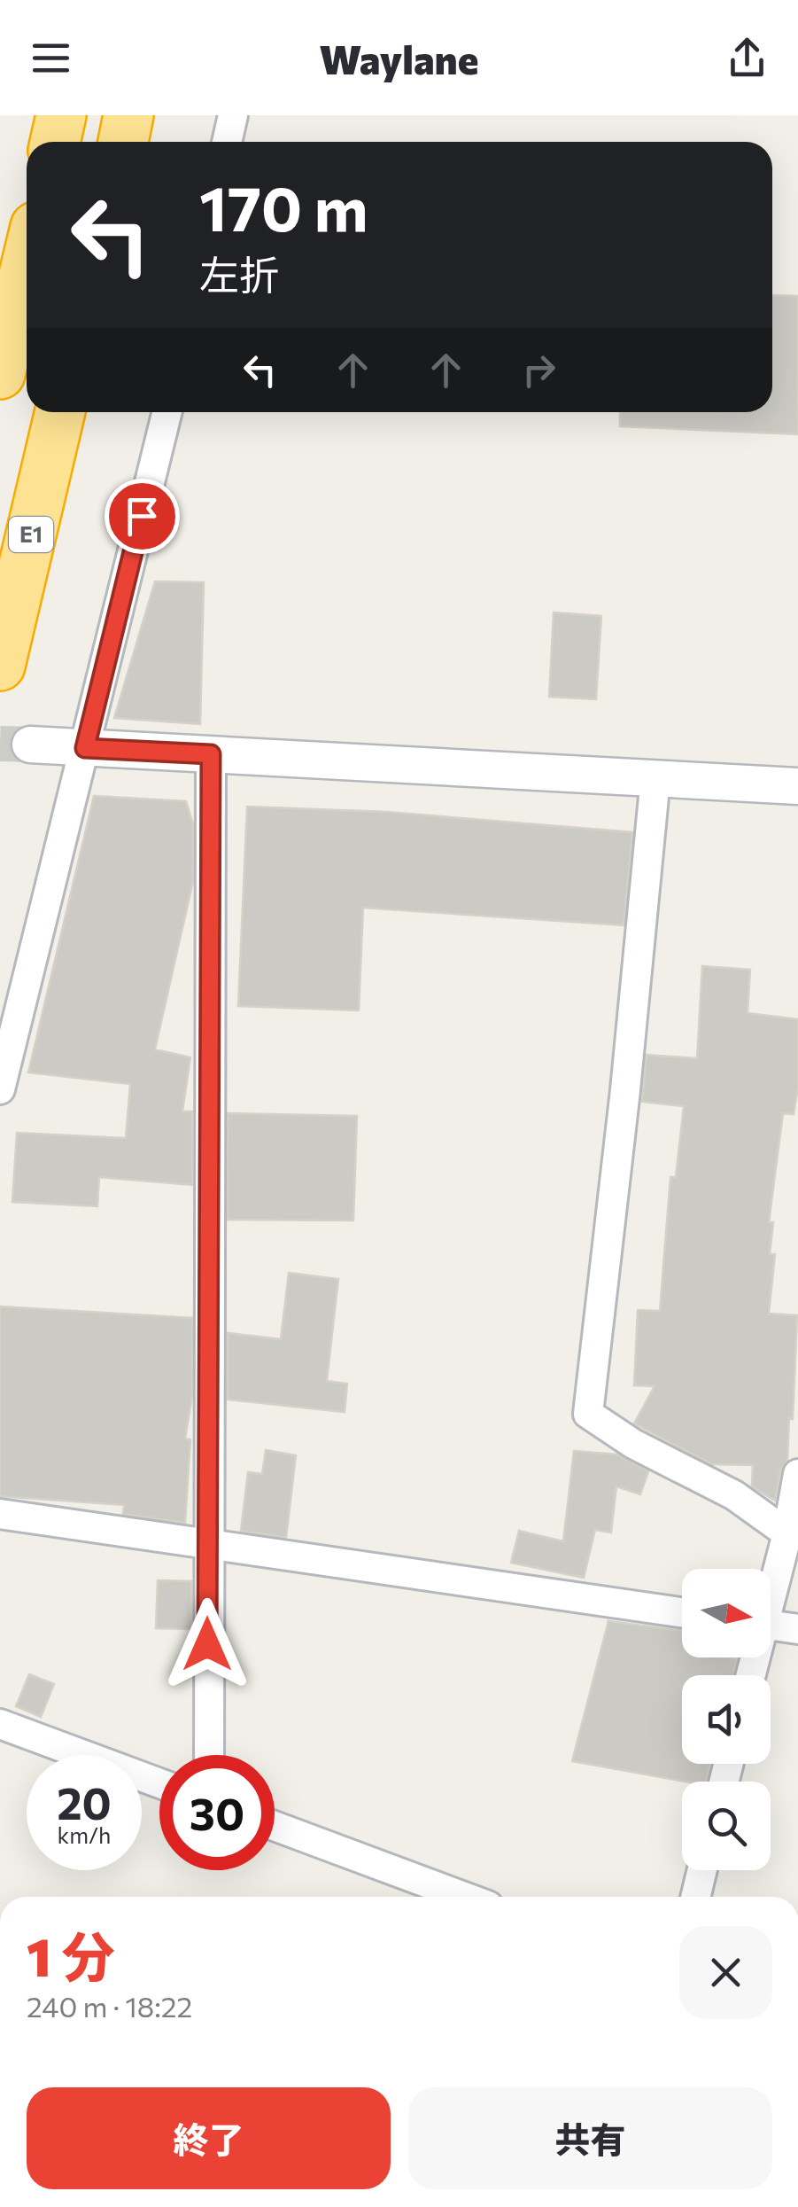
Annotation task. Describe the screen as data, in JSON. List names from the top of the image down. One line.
{"streets":{"highway":["E1"]},"north":"right","page":{"header":"Waylane","turn":["170 m","左折"],"speed":"20 km/h","limit":"30","heading":["1 分","240 m · 18:22"],"buttons":["終了","共有"]}}
